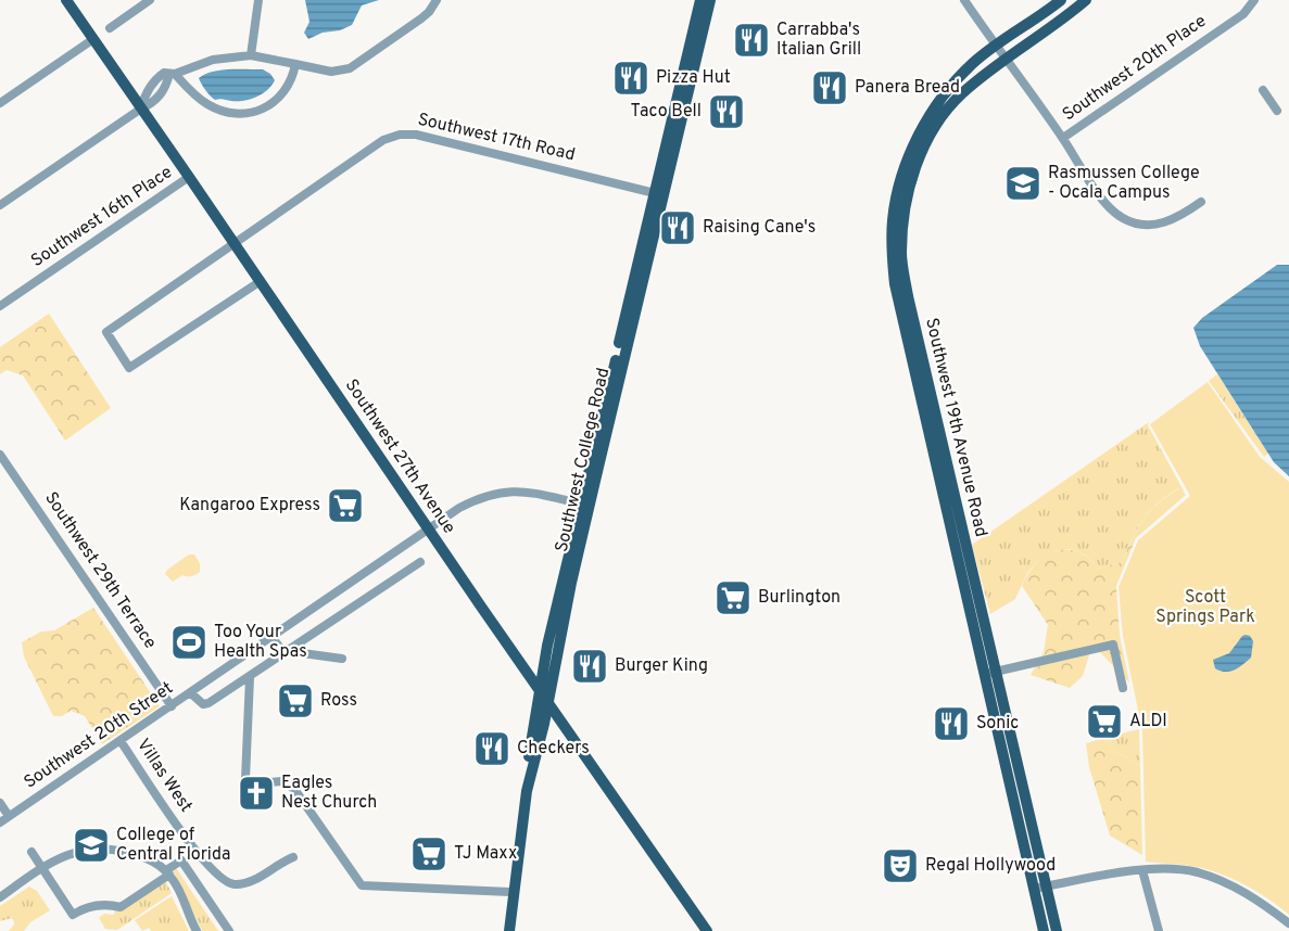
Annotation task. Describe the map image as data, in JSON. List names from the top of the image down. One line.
{"streets":{"main road":["Southwest 19th Avenue Road","Southwest 27th Avenue","Southwest College Road"],"street":["Southwest 20th Place","Southwest 17th Road","Southwest 16th Place","Southwest 29th Terrace","Southwest 20th Street","Villas West"]},"crossings":[["Southwest 17th Road","Southwest 27th Avenue"],["Southwest 17th Road","Southwest College Road"],["Southwest 16th Place","Southwest 27th Avenue"],["Southwest 27th Avenue","Southwest College Road"],["Southwest 27th Avenue","Southwest 20th Street"],["Southwest College Road","Southwest 20th Street"],["Southwest 29th Terrace","Southwest 20th Street"],["Southwest 20th Street","Villas West"]],"parks":["Scott Springs Park"],"places":{"restaurant":["Carrabba's Italian Grill","Pizza Hut","Panera Bread","Taco Bell","Raising Cane's","Burger King","Sonic","Checkers"],"school or university":["Rasmussen College - Ocala Campus","College of Central Florida"],"supermarket":["Kangaroo Express","Burlington","Ross","ALDI","TJ Maxx"],"sports":["Too Your Health Spas"],"church":["Eagles Nest Church"],"theatre":["Regal Hollywood"]}}
